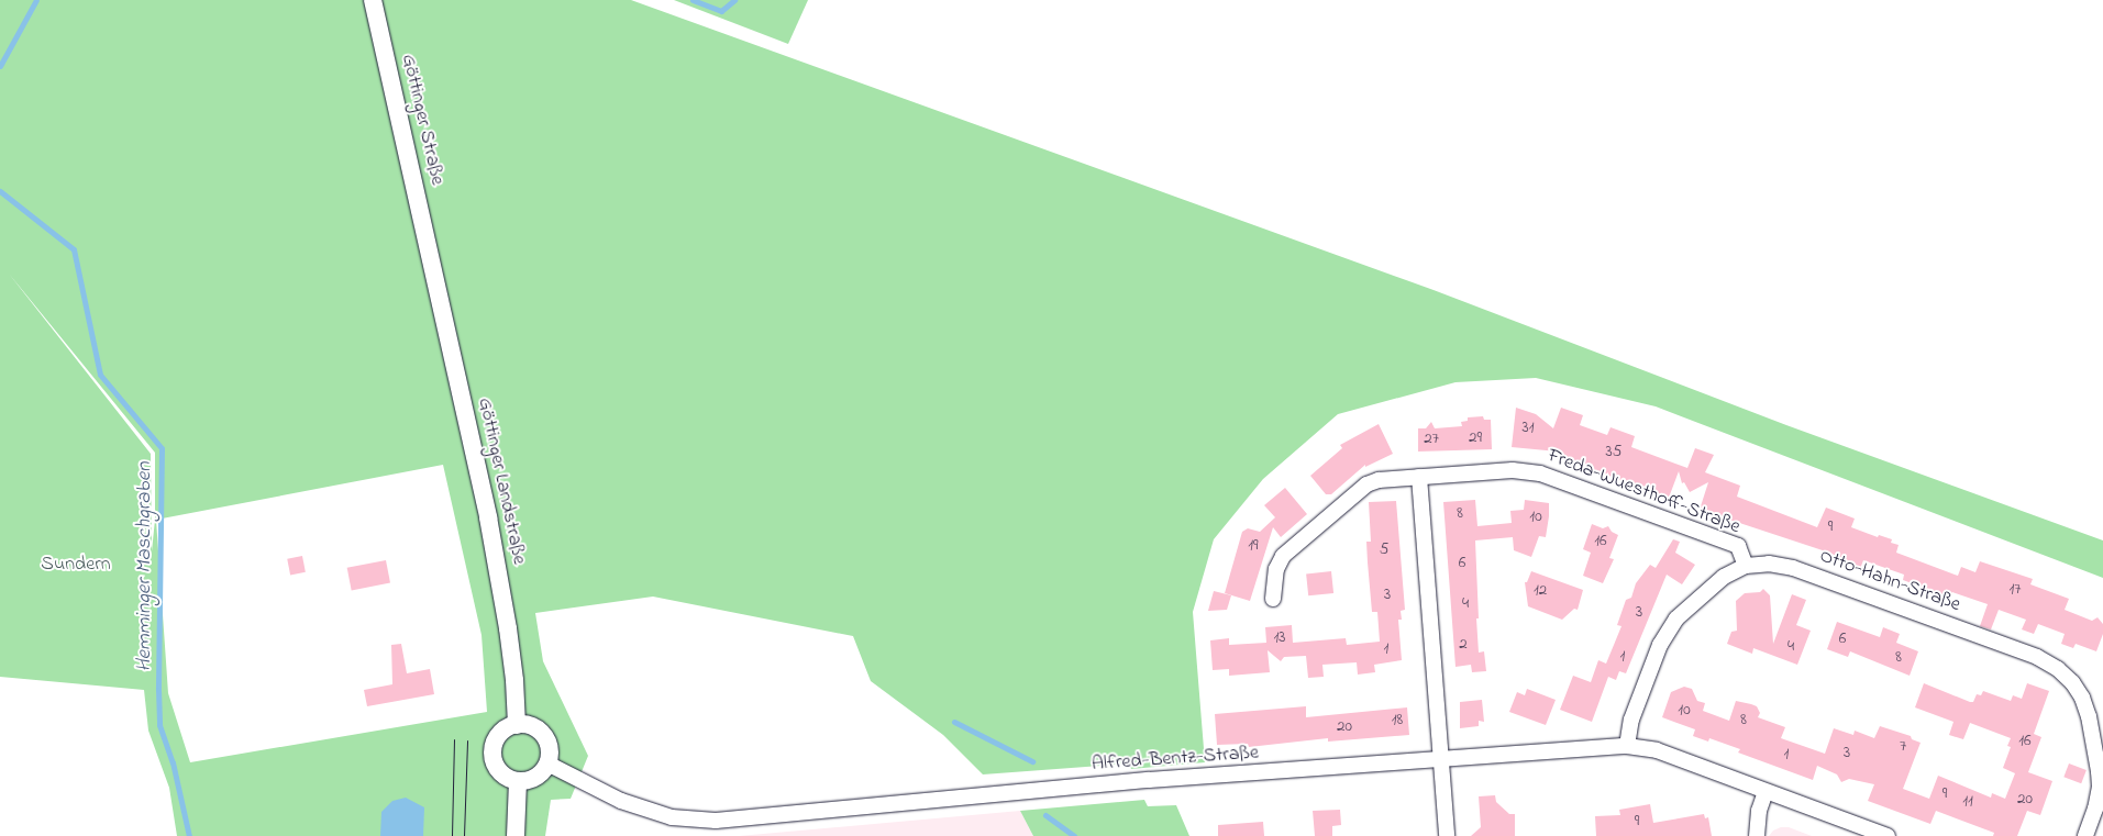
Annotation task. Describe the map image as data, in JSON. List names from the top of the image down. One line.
{"streets":{"street":["Göttinger Straße","Göttinger Landstraße","Freda-Wuesthoff-Straße","Otto-Hahn-Straße","Alfred-Bentz-Straße"]},"crossings":[["Göttinger Straße","Göttinger Landstraße"],["Göttinger Landstraße","Alfred-Bentz-Straße"],["Freda-Wuesthoff-Straße","Otto-Hahn-Straße"],["Otto-Hahn-Straße","Alfred-Bentz-Straße"]],"water":["Hemminger Maschgraben"],"parks":["Sundern"],"house_numbers":["31","29","27","35","8","10","9","16","19","5","6","17","12","3","4","3","13","6","2","4","1","1","8","10","18","8","20","16","7","3","1","9","20","11","9"]}
